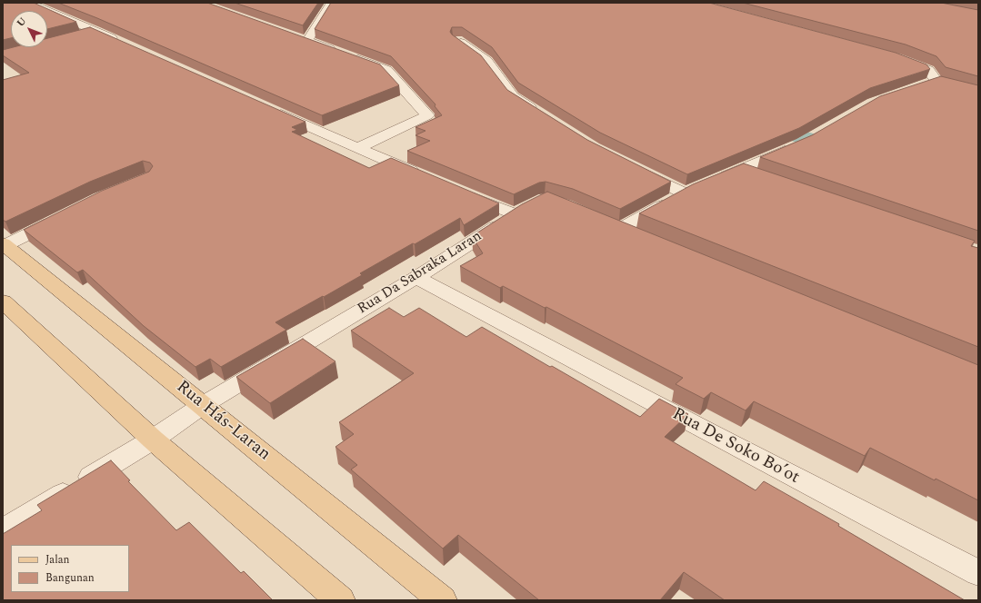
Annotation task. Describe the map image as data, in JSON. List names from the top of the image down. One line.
{"streets":{"main road":["Rua Hás-Laran"],"street":["Rua Da Sabraka Laran","Rua De Soko Bo’ot"]},"crossings":[["Rua Da Sabraka Laran","Rua Hás-Laran"],["Rua Da Sabraka Laran","Rua De Soko Bo’ot"]],"legend":["Jalan","Bangunan"],"north":"top left"}
